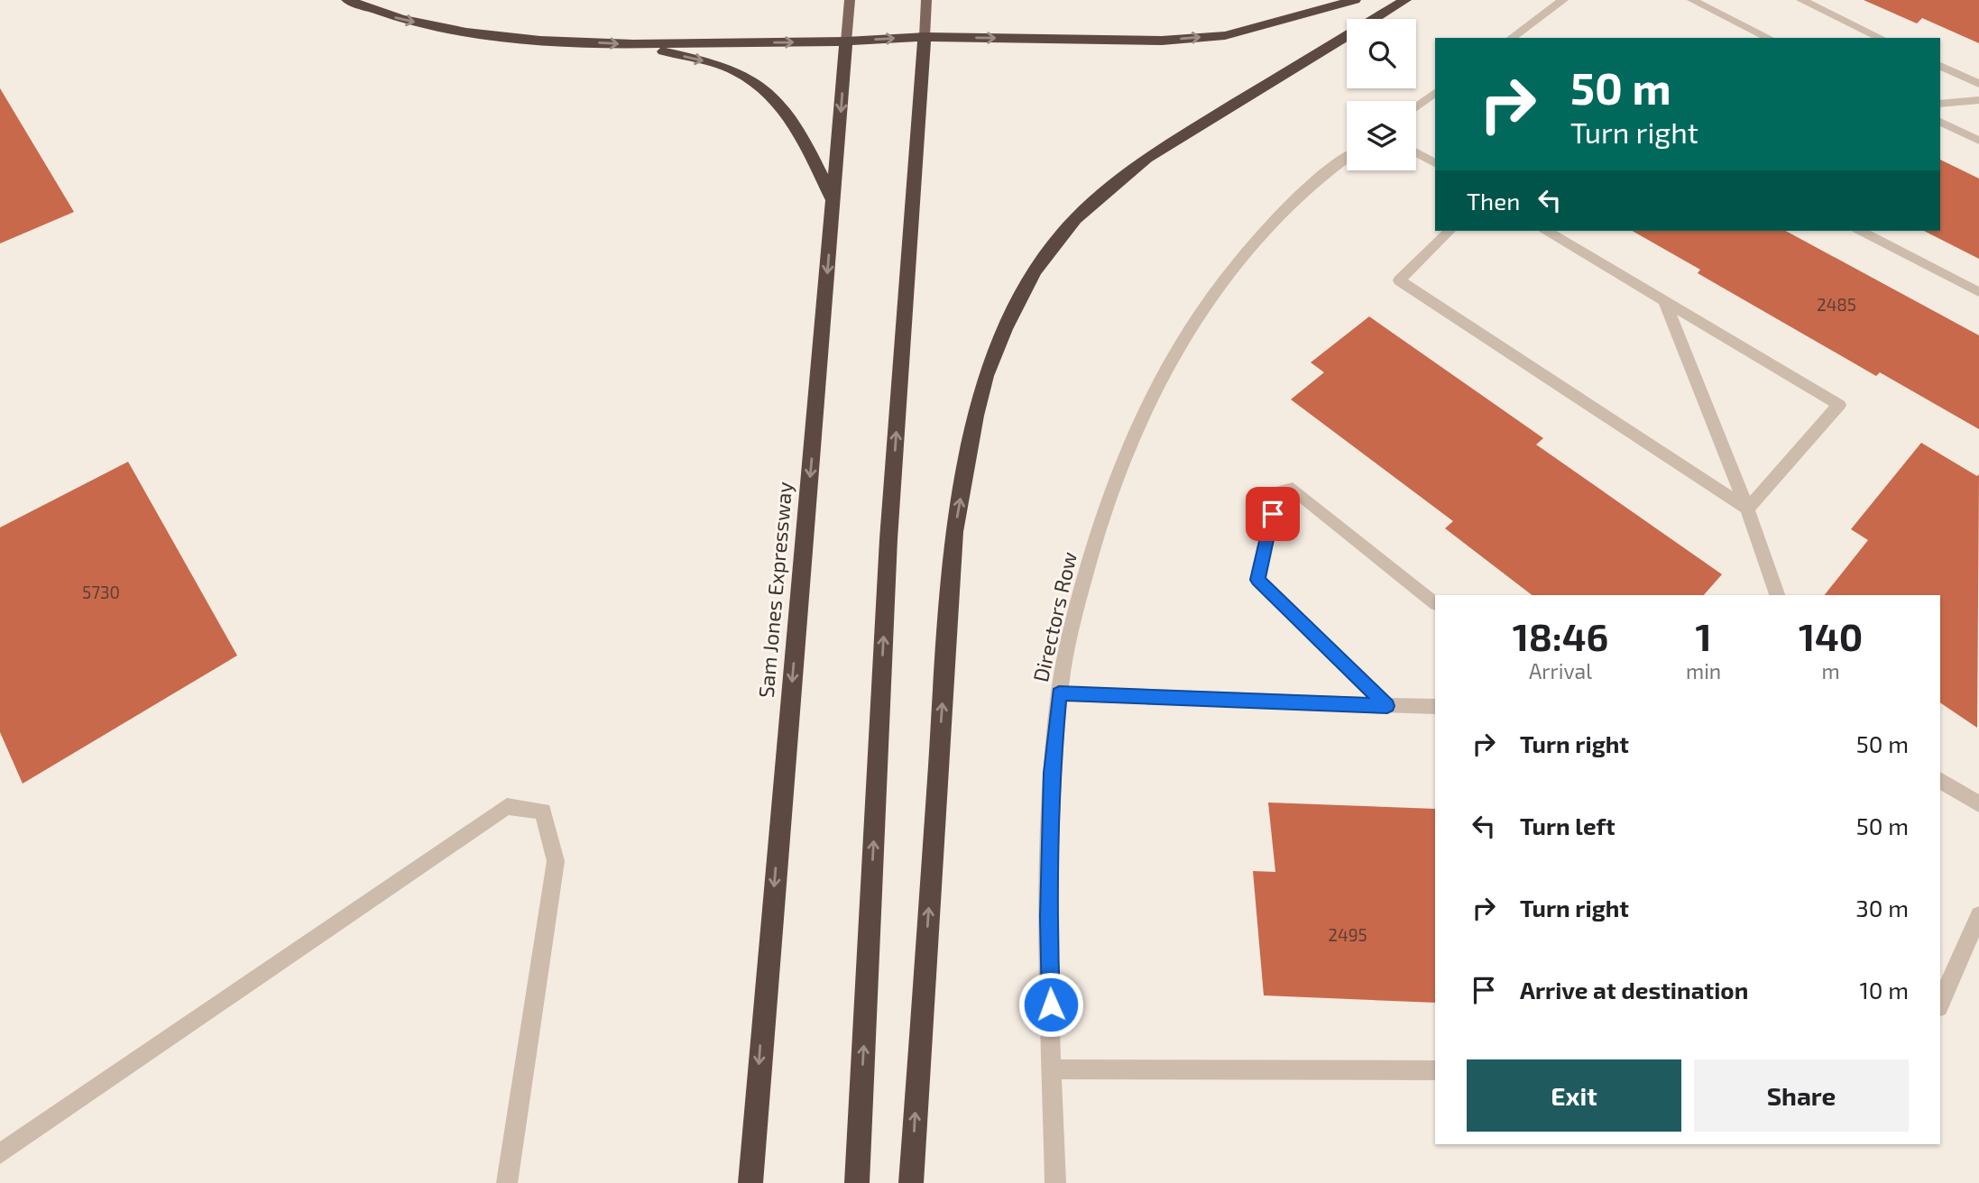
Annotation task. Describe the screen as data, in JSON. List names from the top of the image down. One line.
{"streets":{"highway":["Sam Jones Expressway"],"street":["Directors Row"]},"one_way":["Sam Jones Expressway"],"house_numbers":["2485","5730","2495"],"page":{"turn":["50 m","Turn right"],"then":"Then","eta":["18:46","Arrival","1","min","140","m"],"list":[{"name":"Turn right","value":"50 m"},{"name":"Turn left","value":"50 m"},{"name":"Turn right","value":"30 m"},{"name":"Arrive at destination","value":"10 m"}],"buttons":["Exit","Share"]}}
